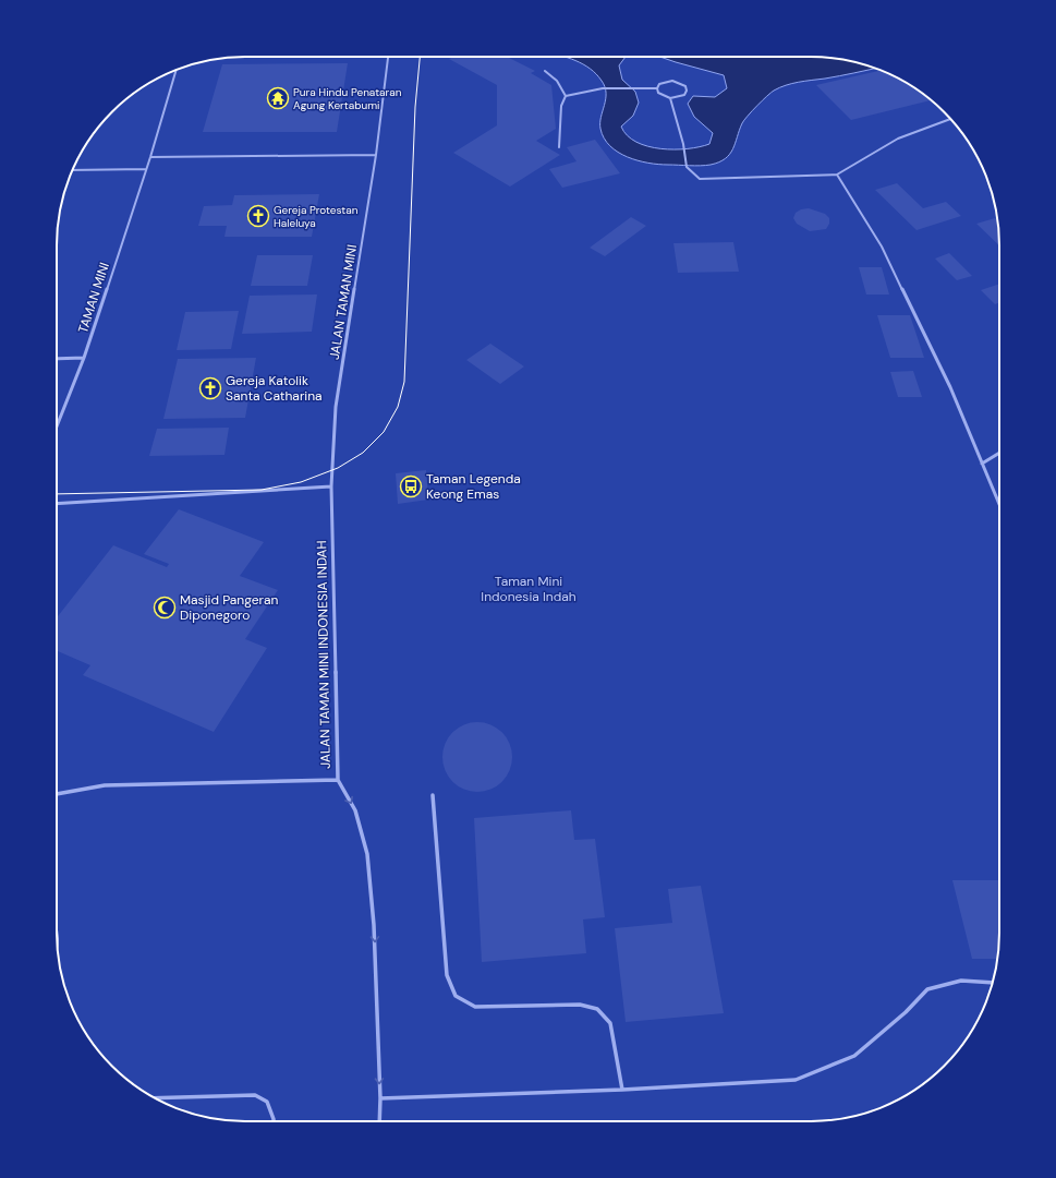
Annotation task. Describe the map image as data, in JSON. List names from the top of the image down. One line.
{"streets":{"lane":["TAMAN MINI","JALAN TAMAN MINI","JALAN TAMAN MINI INDONESIA INDAH"]},"crossings":[["JALAN TAMAN MINI","JALAN TAMAN MINI INDONESIA INDAH"]],"one_way":["JALAN TAMAN MINI INDONESIA INDAH"],"parks":["Taman Mini Indonesia Indah"],"places":{"temple":["Pura Hindu Penataran Agung Kertabumi"],"church":["Gereja Protestan Haleluya","Gereja Katolik Santa Catharina"],"bus stop":["Taman Legenda Keong Emas"],"mosque":["Masjid Pangeran Diponegoro"]}}
